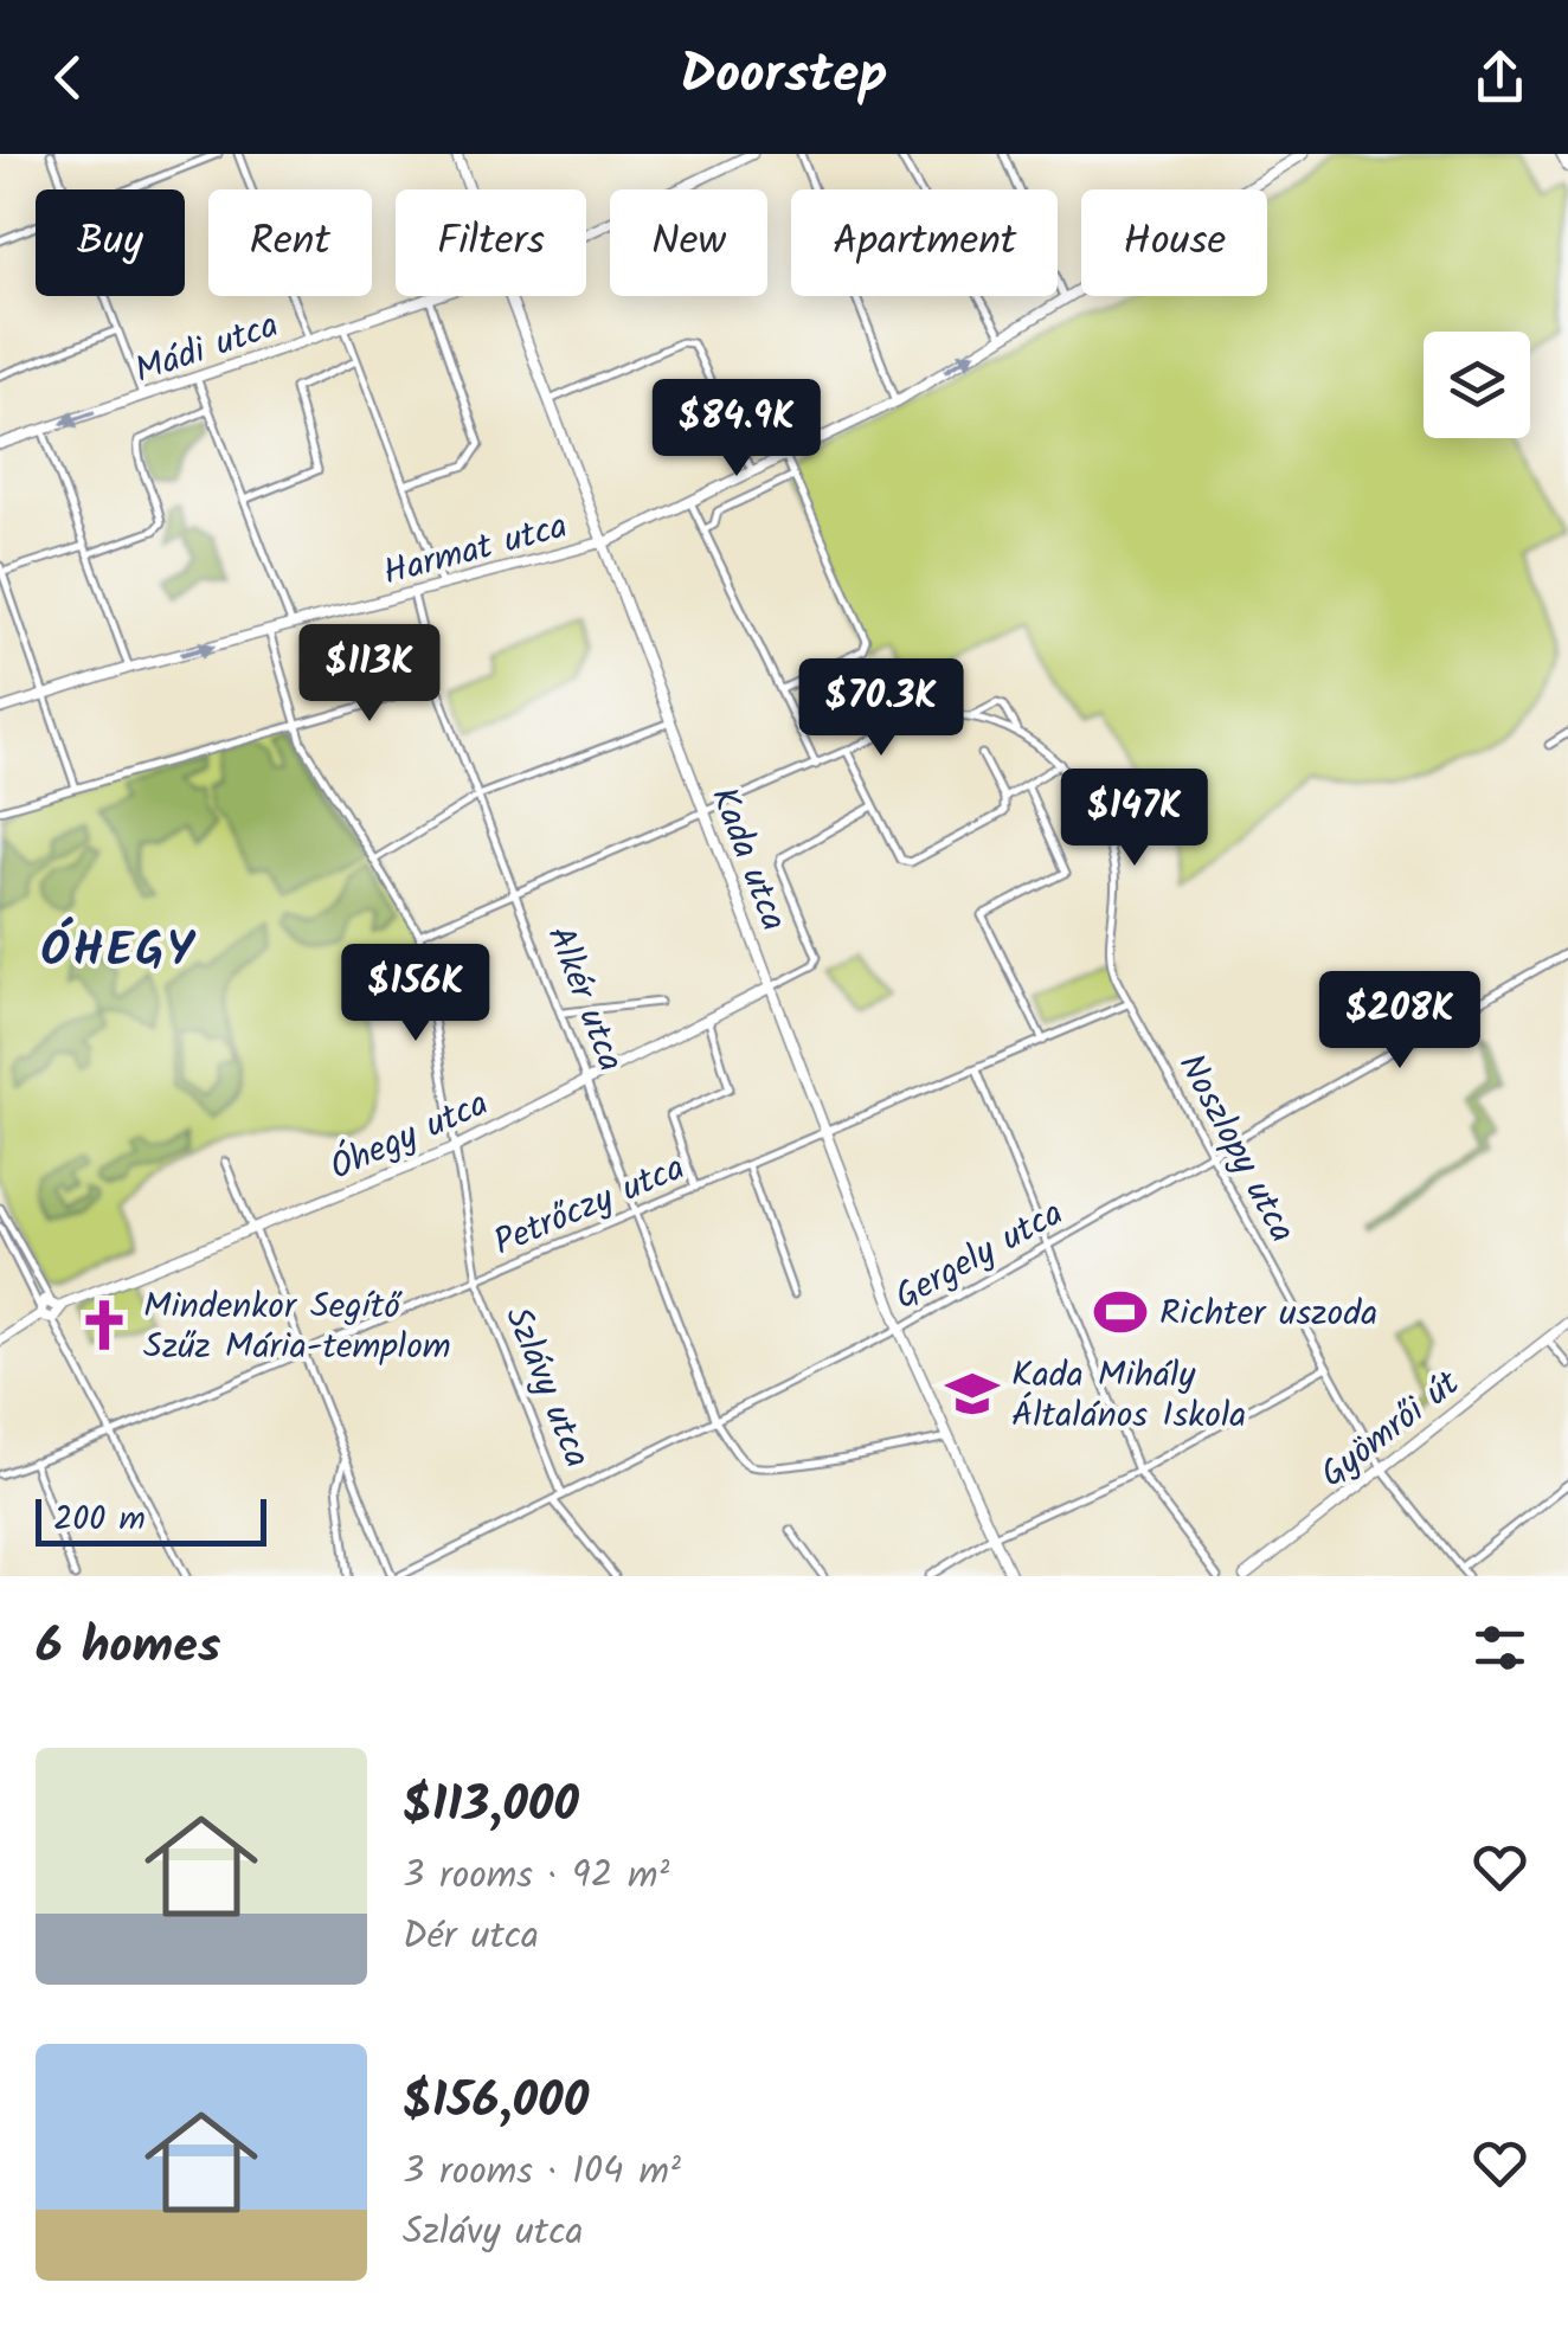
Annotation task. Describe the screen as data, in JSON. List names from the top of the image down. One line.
{"streets":{"street":["Mádi utca","Harmat utca","Kada utca","Alkér utca","Óhegy utca","Noszlopy utca","Petrőczy utca","Gergely utca","Szlávy utca","Gyömrői út"]},"crossings":[["Harmat utca","Kada utca"],["Harmat utca","Alkér utca"],["Harmat utca","Szlávy utca"],["Kada utca","Alkér utca"],["Kada utca","Óhegy utca"],["Kada utca","Noszlopy utca"],["Kada utca","Petrőczy utca"],["Kada utca","Gergely utca"],["Alkér utca","Óhegy utca"],["Alkér utca","Noszlopy utca"],["Alkér utca","Petrőczy utca"],["Alkér utca","Gergely utca"],["Óhegy utca","Szlávy utca"],["Noszlopy utca","Petrőczy utca"],["Noszlopy utca","Gergely utca"],["Noszlopy utca","Szlávy utca"],["Noszlopy utca","Gyömrői út"],["Petrőczy utca","Szlávy utca"],["Gergely utca","Szlávy utca"]],"districts":["ÓHEGY"],"places":{"sports":["Richter uszoda"],"church":["Mindenkor Segítő Szűz Mária-templom"],"school or university":["Kada Mihály Általános Iskola"]},"scale_bar":"200 m","page":{"header":"Doorstep","chip":["Buy","Rent","Filters","New","Apartment","House"],"price":["$84.9K","$113K","$70.3K","$147K","$156K","$208K"],"scale":"200 m","heading":"6 homes","list":[{"name":"$113,000","note":"3 rooms · 92 m² · Dér utca"},{"name":"$156,000","note":"3 rooms · 104 m² · Szlávy utca"}]}}
